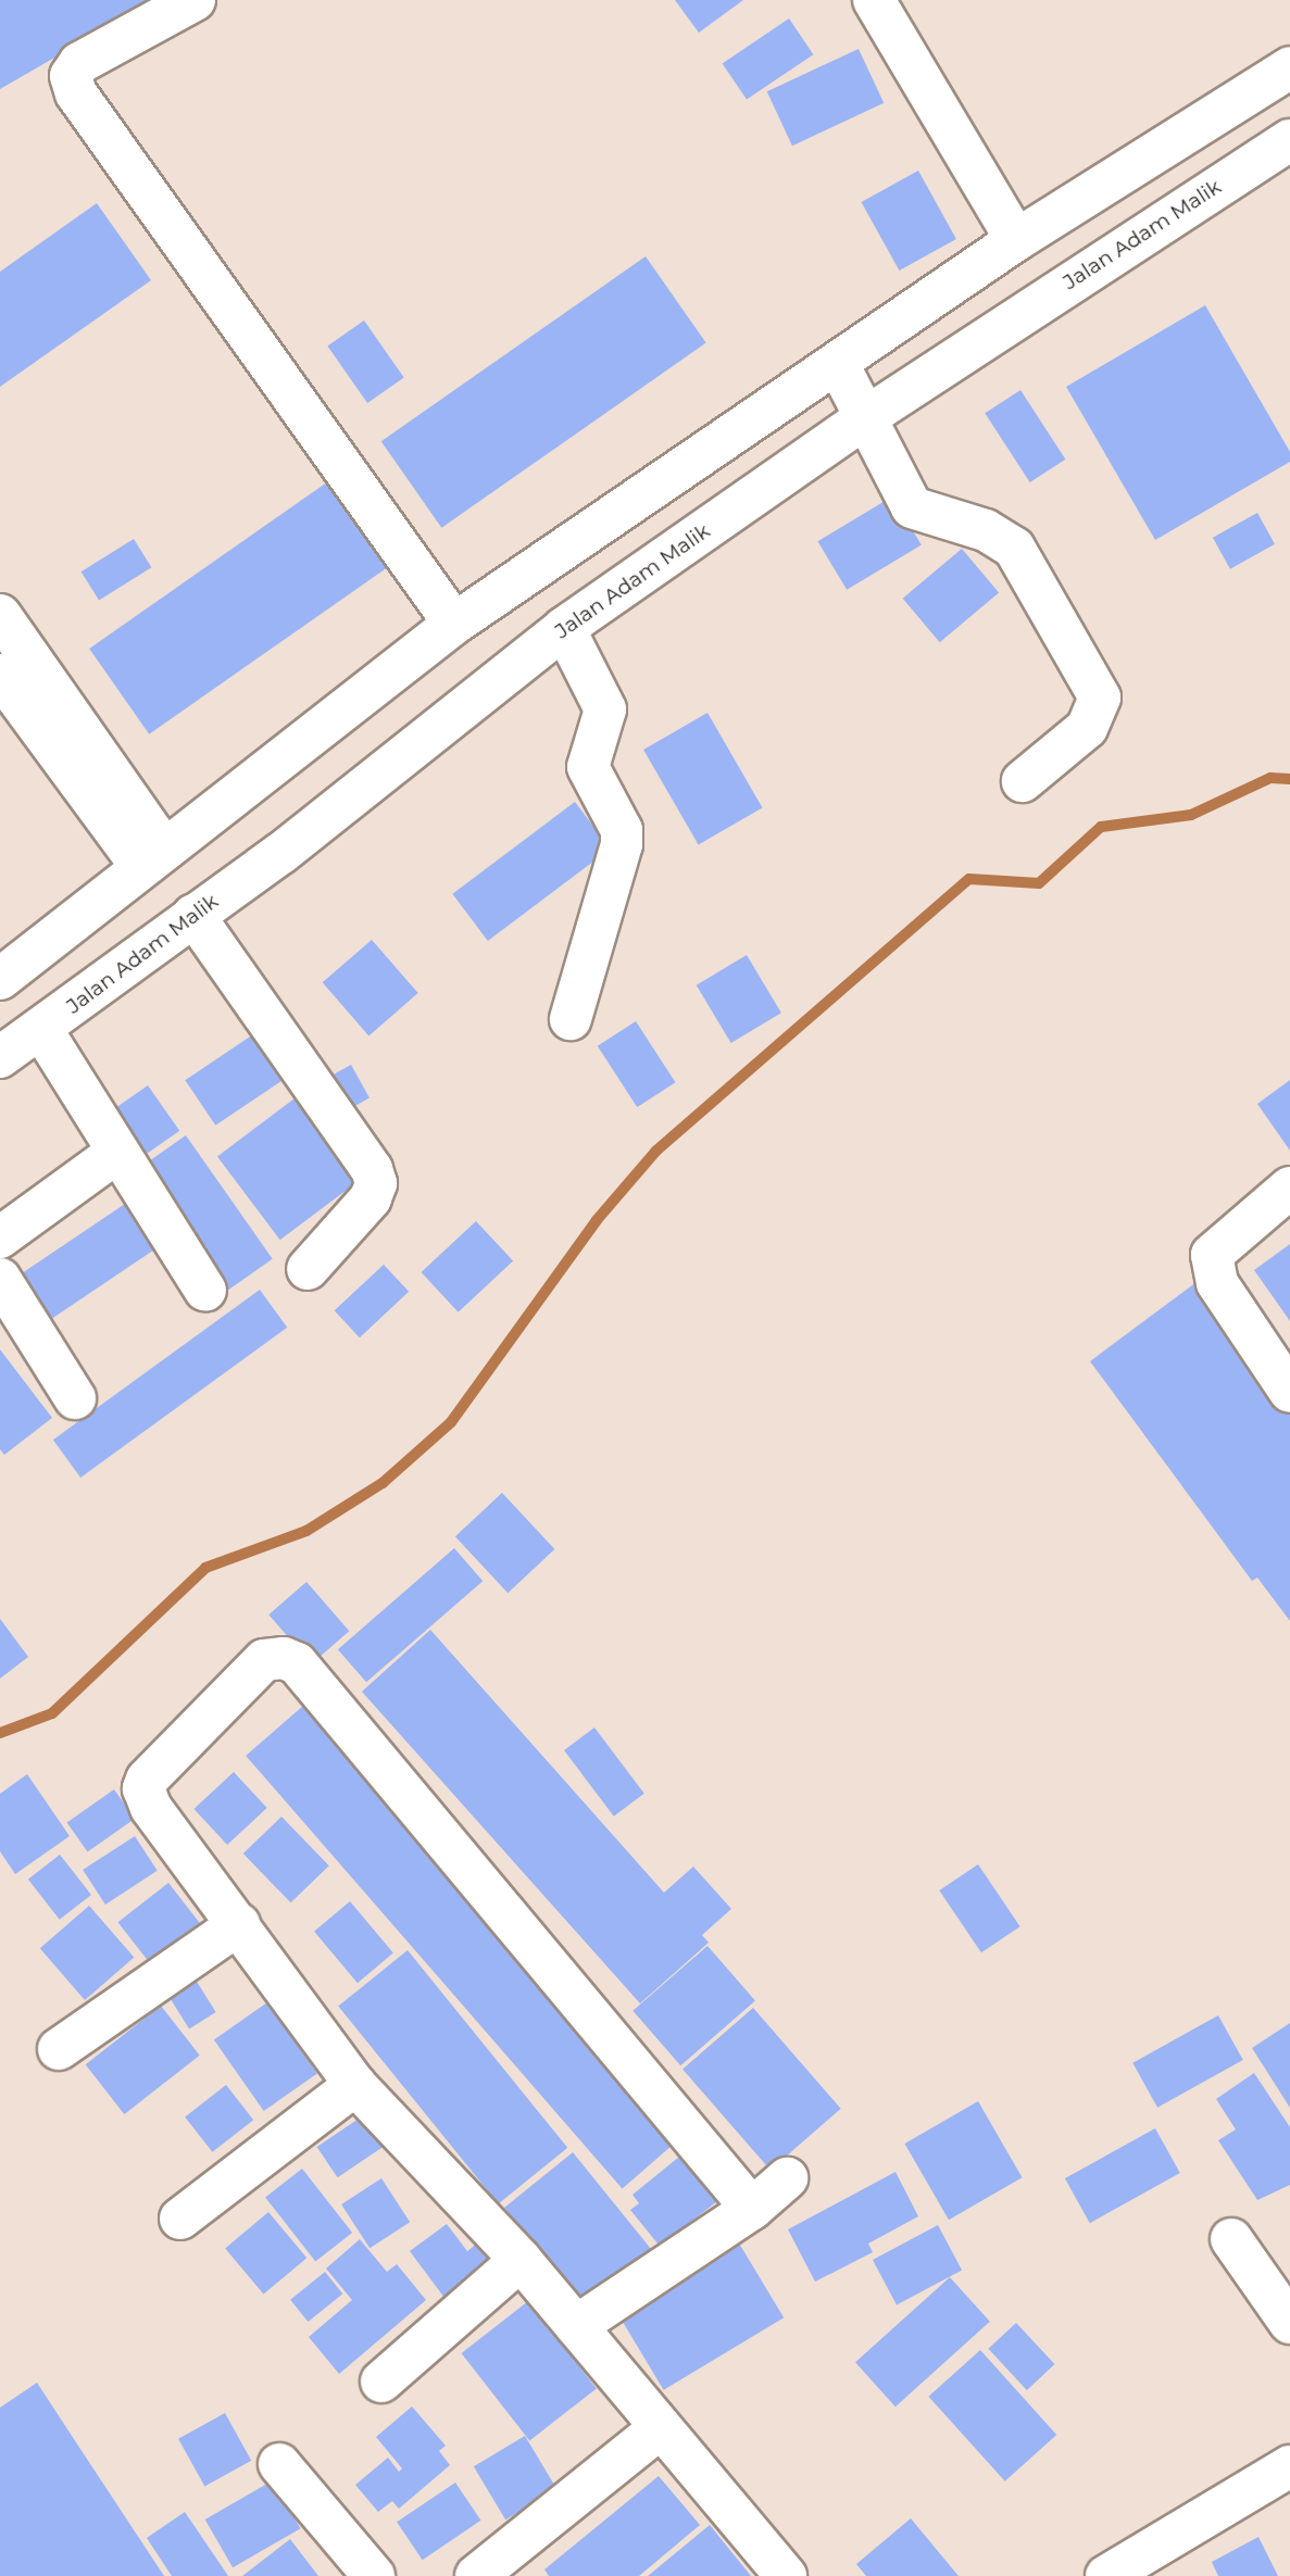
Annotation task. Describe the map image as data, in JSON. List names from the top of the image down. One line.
{"streets":{"street":["Jalan Adam Malik"]}}
